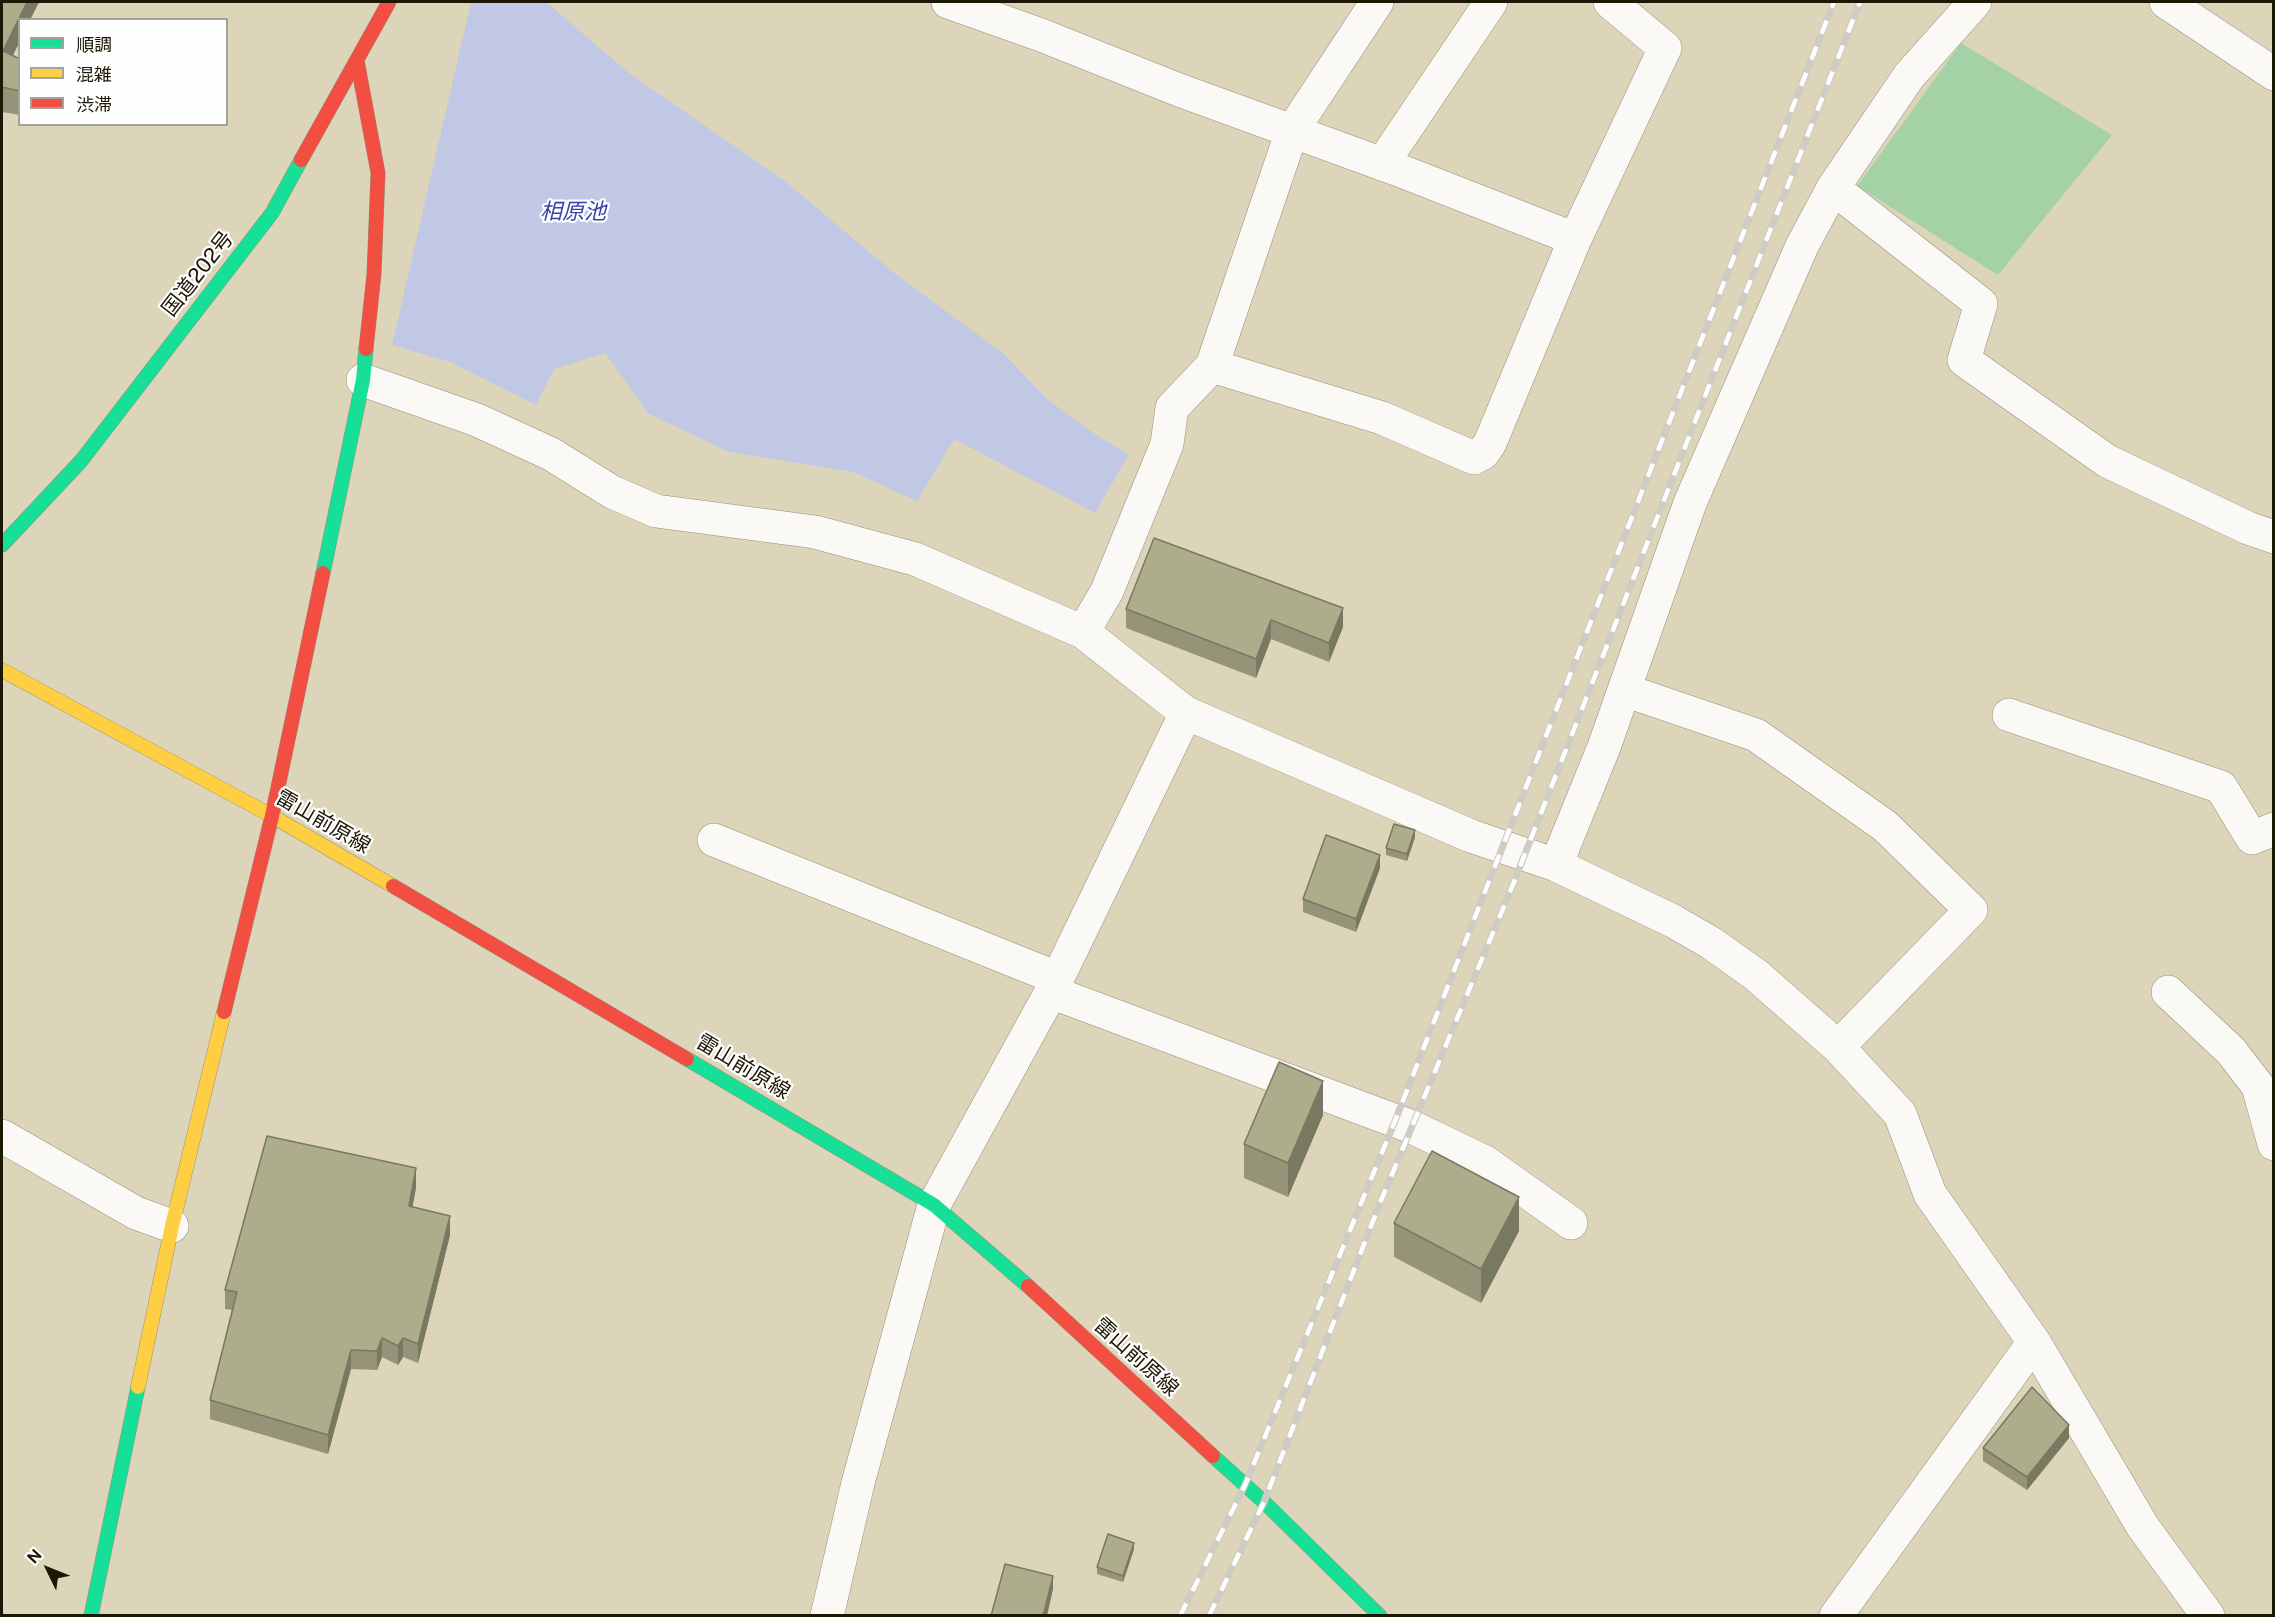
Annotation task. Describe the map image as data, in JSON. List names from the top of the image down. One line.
{"streets":{"main road":["国道202号","雷山前原線"]},"water":["相原池"],"legend":["順調","混雑","渋滞"],"north":"top left"}
